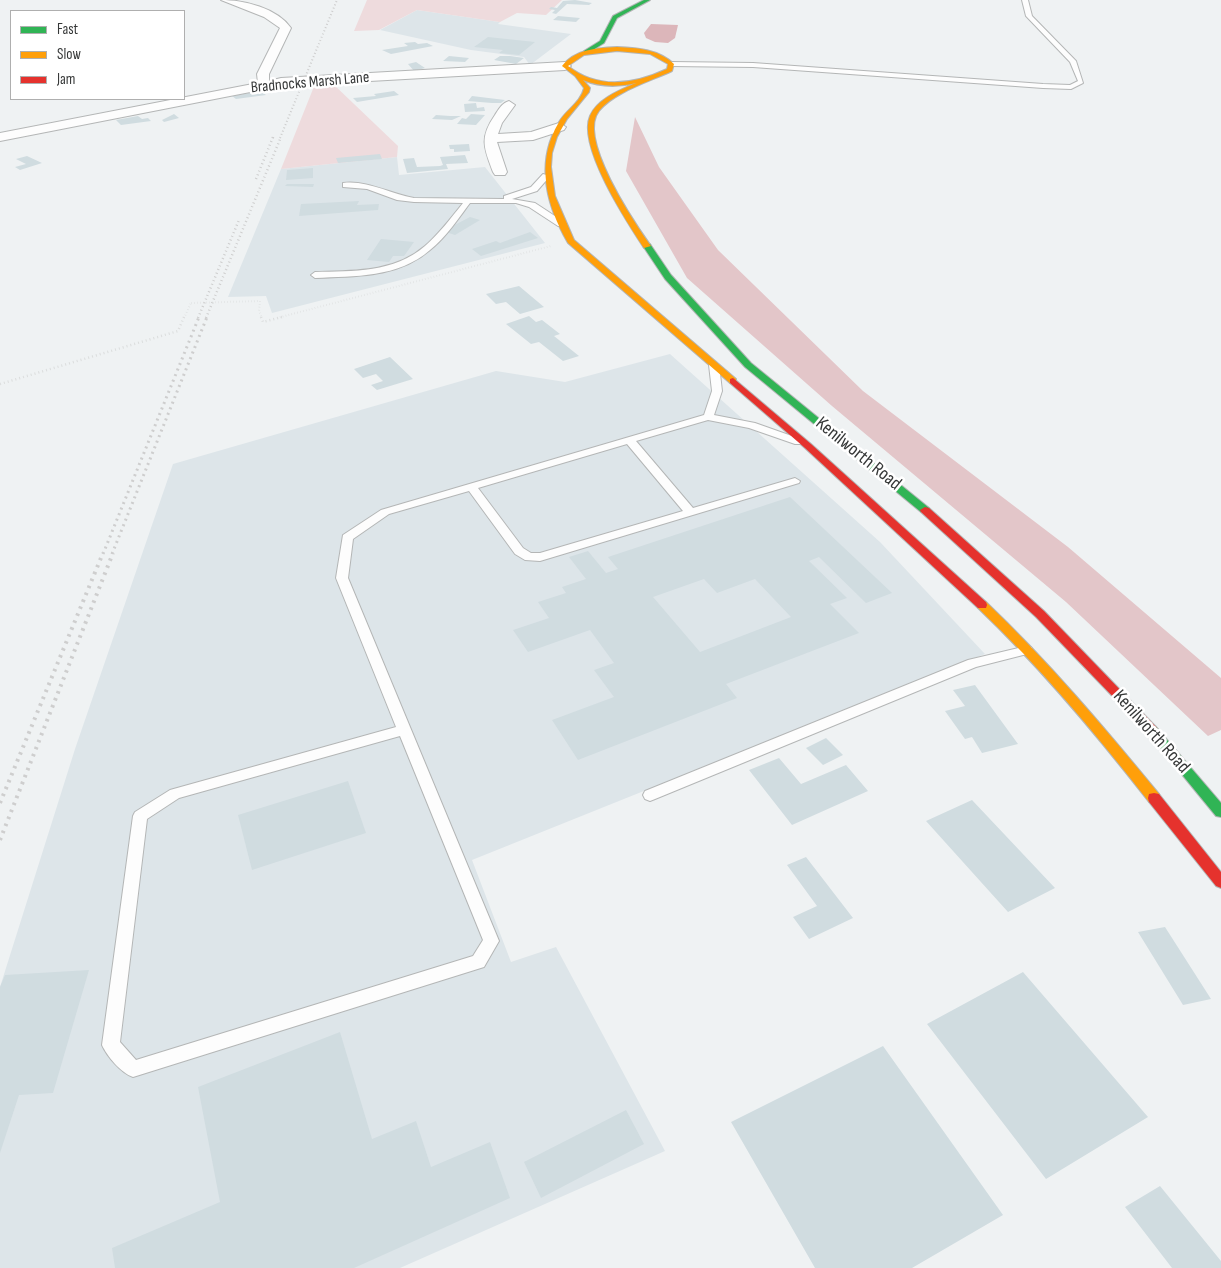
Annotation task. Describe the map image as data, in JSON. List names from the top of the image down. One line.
{"streets":{"highway":["Kenilworth Road"],"street":["Bradnocks Marsh Lane"]},"legend":["Fast","Slow","Jam"]}
